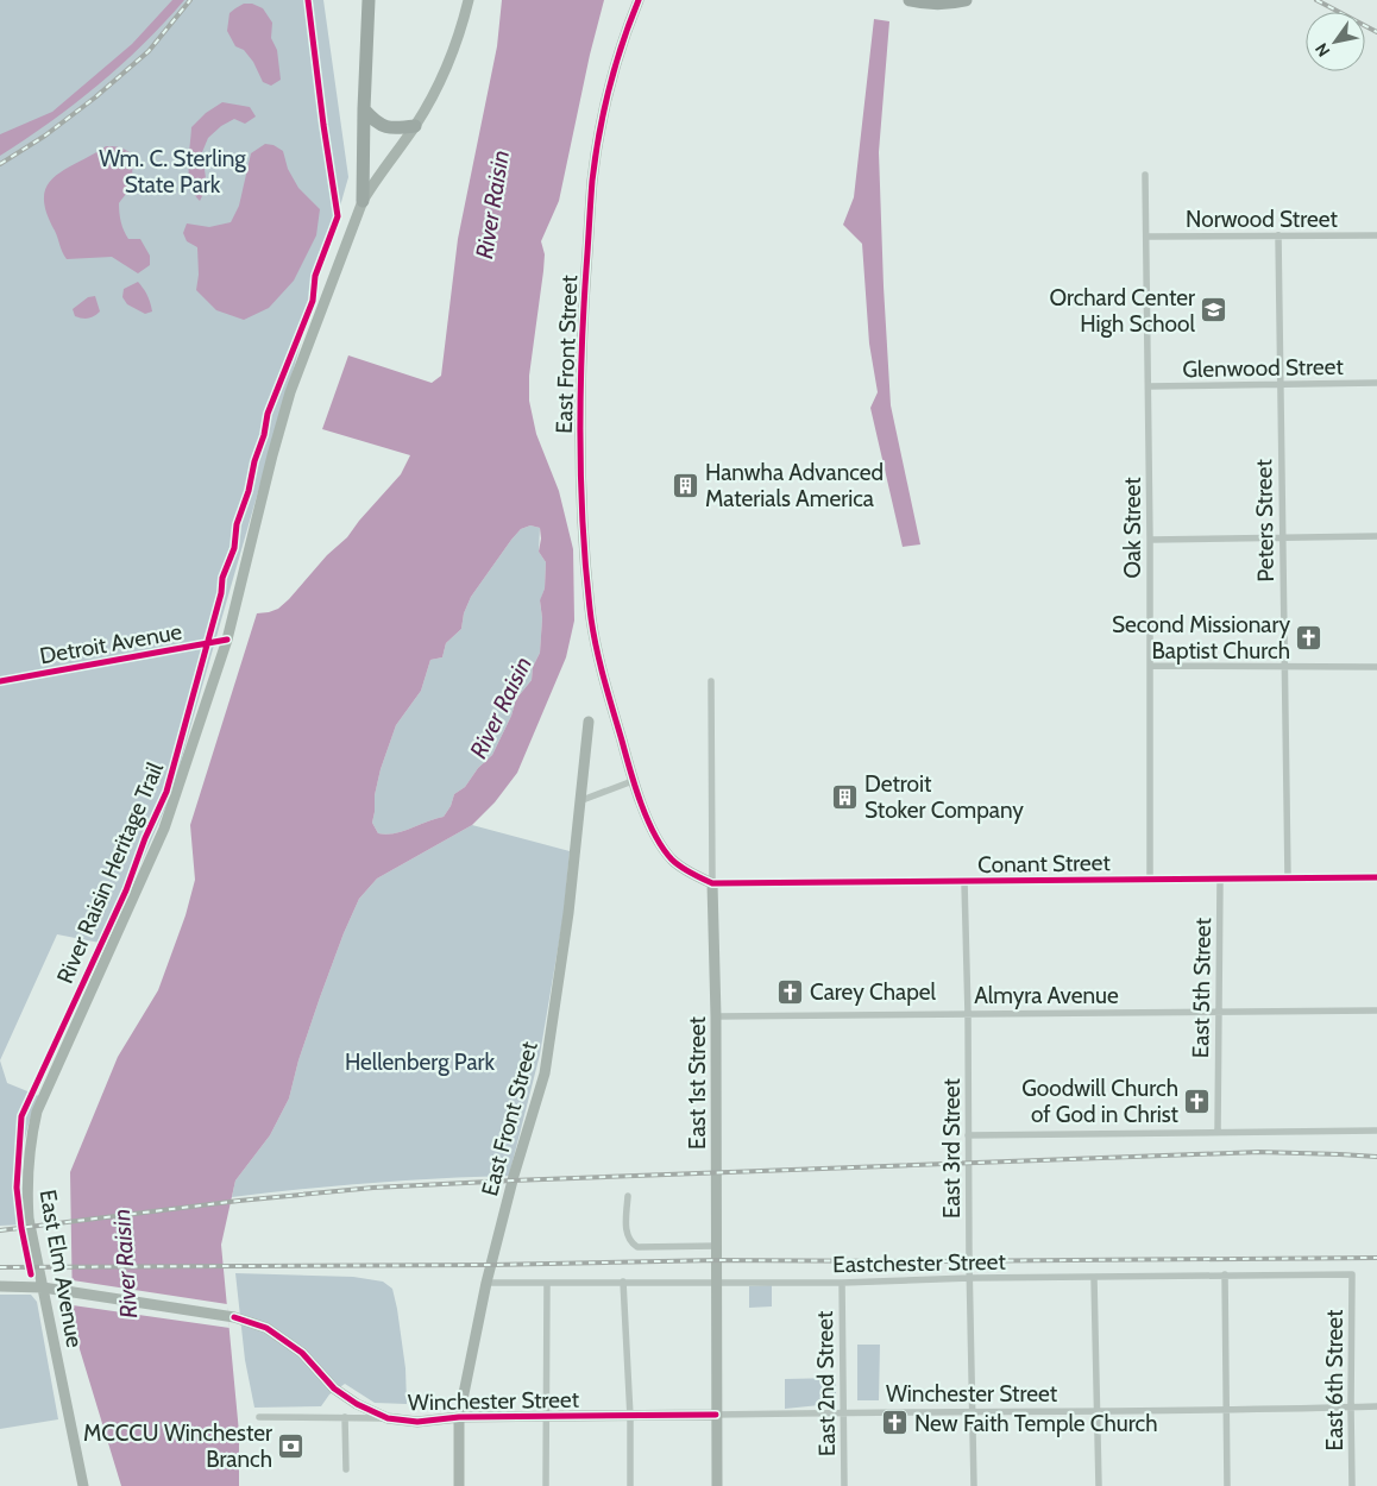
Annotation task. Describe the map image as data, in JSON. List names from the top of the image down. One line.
{"streets":{"street":["Norwood Street","East Front Street","Glenwood Street","Peters Street","Oak Street","Detroit Avenue","Conant Street","East 5th Street","Almyra Avenue","East 1st Street","East 3rd Street","Eastchester Street","East Elm Avenue","East 6th Street","East 2nd Street","Winchester Street"],"cycle path":["River Raisin Heritage Trail"]},"crossings":[["Norwood Street","Peters Street"],["Norwood Street","Oak Street"],["East Front Street","Conant Street"],["East Front Street","East 1st Street"],["East Front Street","Eastchester Street"],["East Front Street","Winchester Street"],["Glenwood Street","Peters Street"],["Glenwood Street","Oak Street"],["Peters Street","Conant Street"],["Oak Street","Conant Street"],["Detroit Avenue","East Elm Avenue"],["Conant Street","East 5th Street"],["Conant Street","East 1st Street"],["Conant Street","East 3rd Street"],["East 5th Street","Almyra Avenue"],["Almyra Avenue","East 1st Street"],["Almyra Avenue","East 3rd Street"],["East 1st Street","Eastchester Street"],["East 1st Street","Winchester Street"],["East 3rd Street","Eastchester Street"],["East 3rd Street","Winchester Street"],["Eastchester Street","East 6th Street"],["Eastchester Street","East 2nd Street"],["East Elm Avenue","Winchester Street"],["East 6th Street","Winchester Street"],["East 2nd Street","Winchester Street"]],"water":["River Raisin"],"parks":["Wm. C. Sterling State Park","Hellenberg Park"],"places":{"school or university":["Orchard Center High School"],"building":["Hanwha Advanced Materials America","Detroit Stoker Company"],"church":["Second Missionary Baptist Church","Carey Chapel","Goodwill Church of God in Christ","New Faith Temple Church"],"bank":["MCCCU Winchester Branch"]},"north":"bottom left"}
